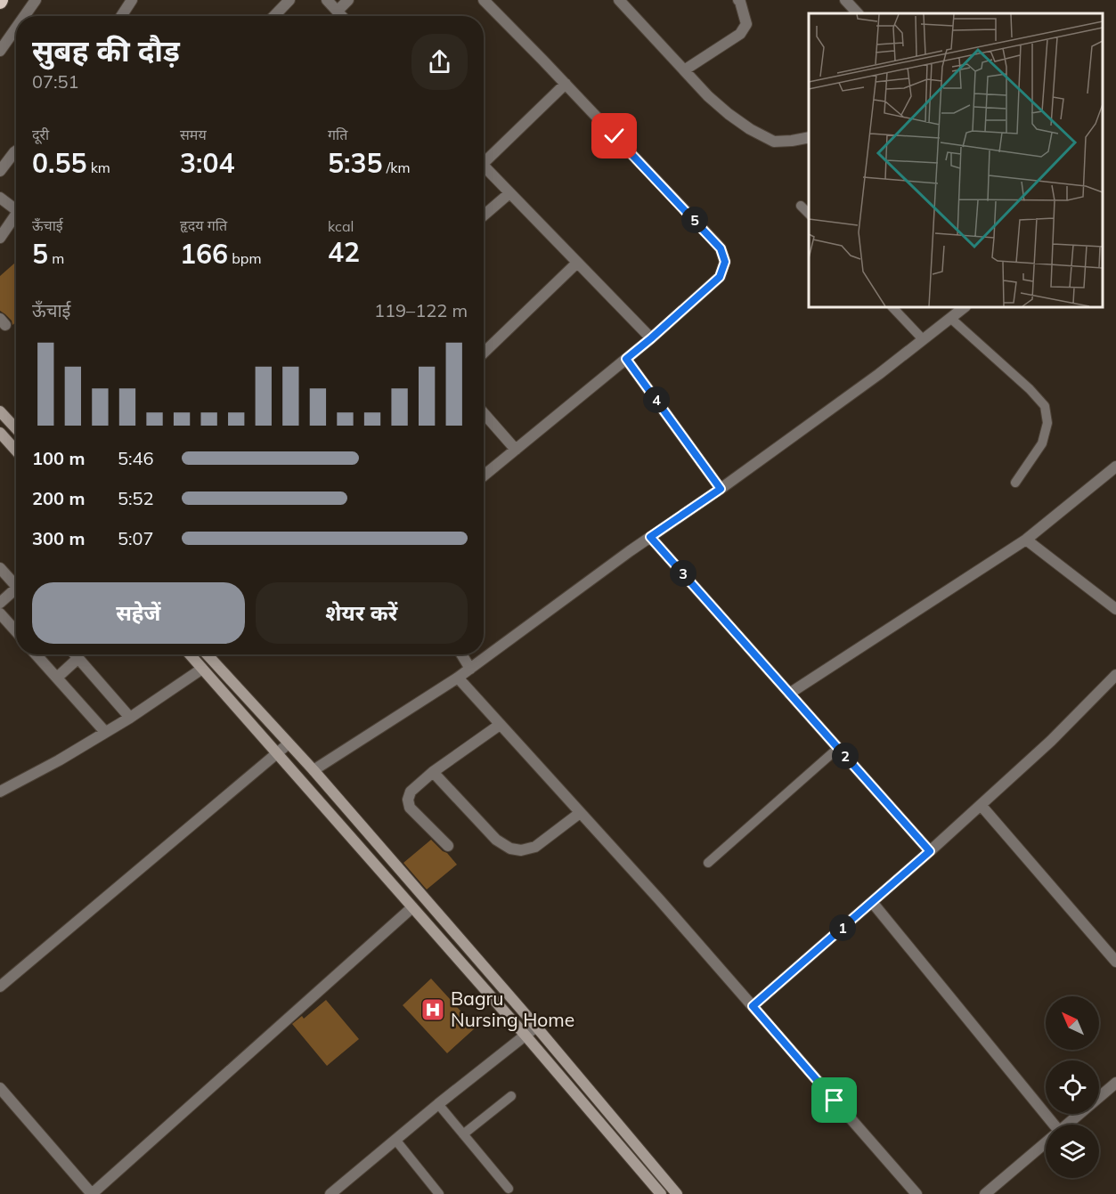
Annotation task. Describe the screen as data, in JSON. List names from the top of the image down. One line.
{"places":{"hospital":["Bagru Nursing Home"]},"north":"top left","page":{"heading":["सुबह की दौड़","07:51"],"stats":[["दूरी","0.55 km"],["समय","3:04"],["गति","5:35 /km"],["ऊँचाई","5 m"],["हृदय गति","166 bpm"],["kcal","42"]],"pins":["5","4","3","2","1"],"chart":["ऊँचाई","119–122 m"],"list":[{"name":"100 m","note":"5:46"},{"name":"200 m","note":"5:52"},{"name":"300 m","note":"5:07"}],"buttons":["सहेजें","शेयर करें"]}}
